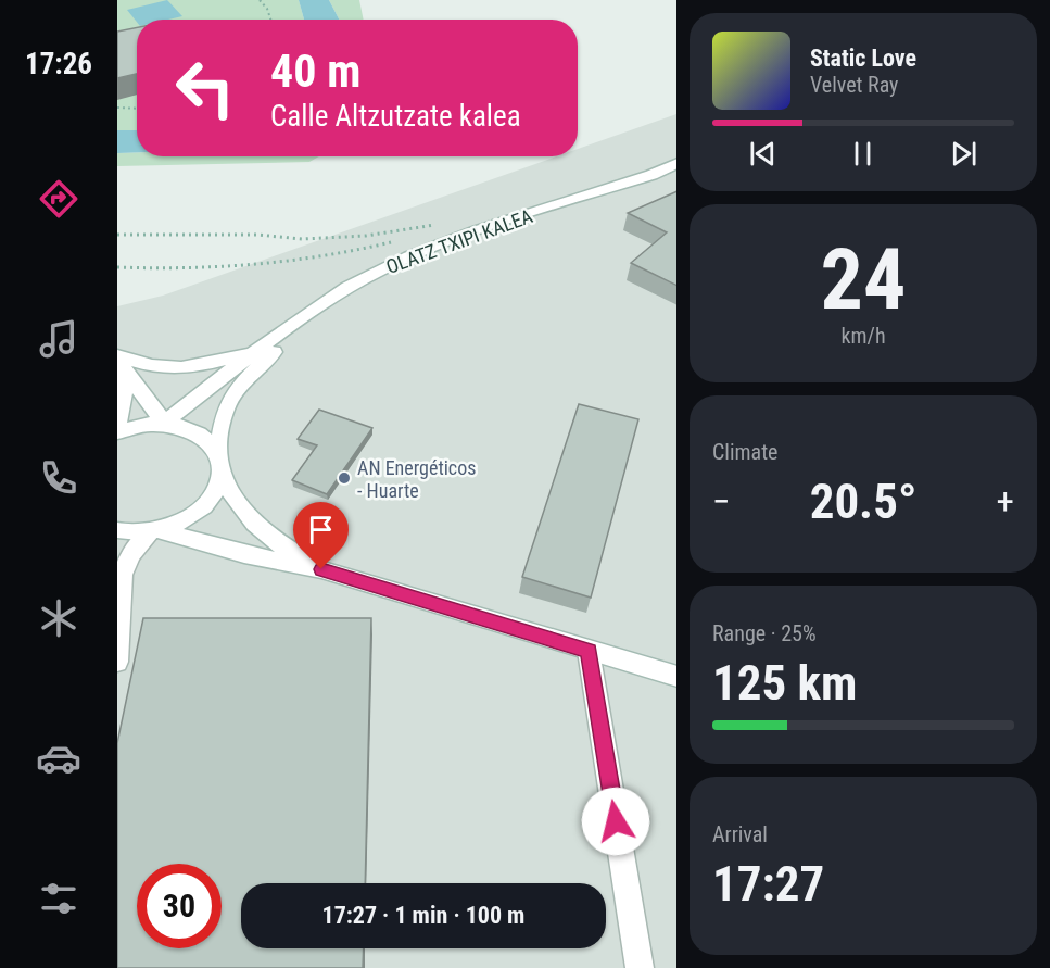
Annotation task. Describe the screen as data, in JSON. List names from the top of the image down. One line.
{"streets":{"street":["OLATZ TXIPI KALEA"]},"places":["AN Energéticos - Huarte"],"page":{"tabs":"17:26","turn":["40 m","Calle Altzutzate kalea"],"song":["Static Love","Velvet Ray"],"tile":[["24","km/h"],"Climate",["Range · 25%","125 km"],["Arrival","17:27"]],"heat":["−","20.5°","+"],"limit":"30","trip":"17:27 · 1 min · 100 m"}}
